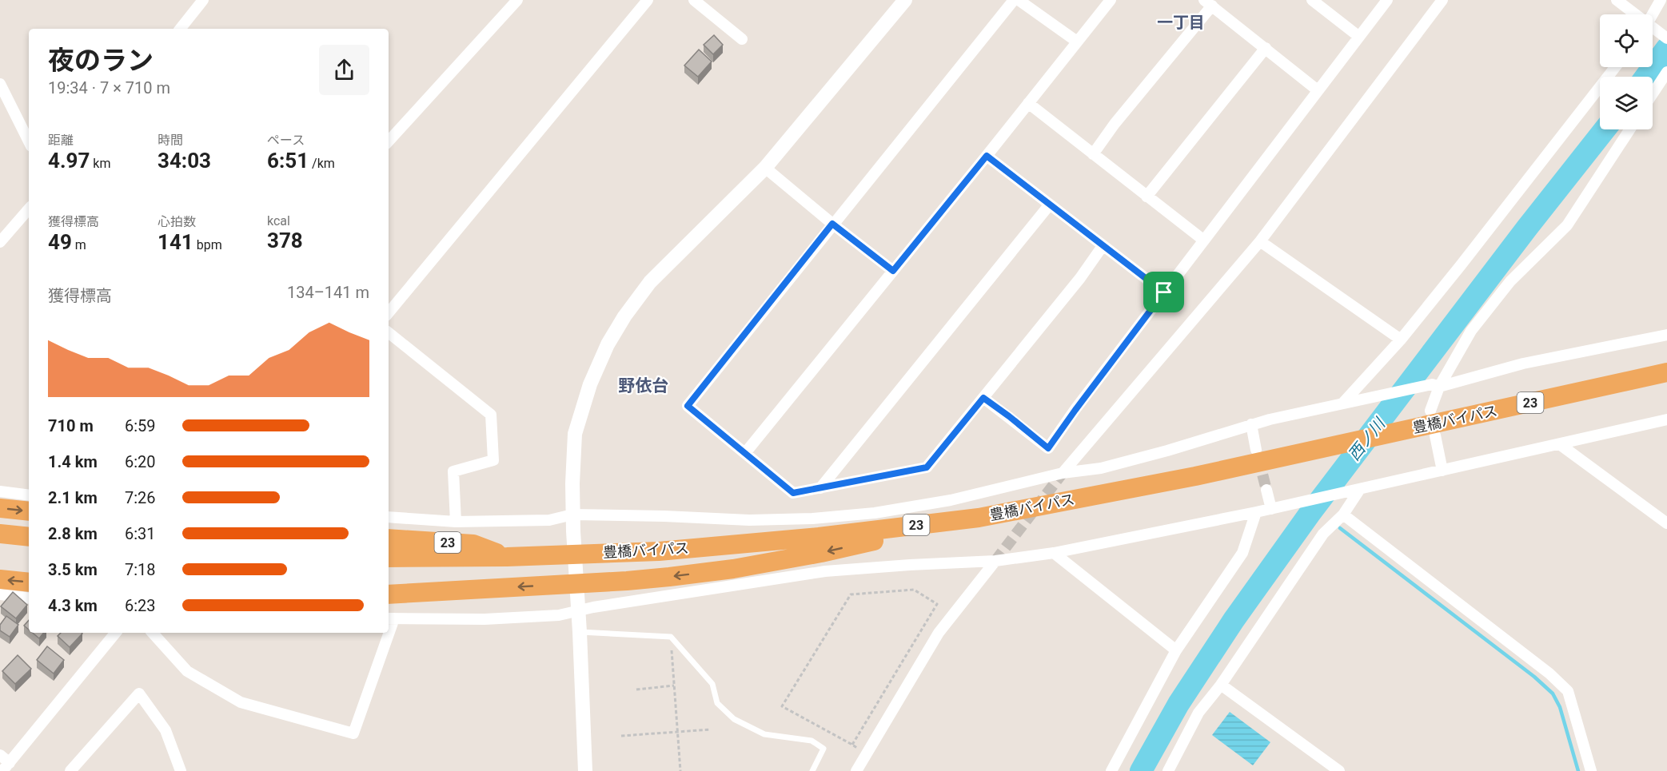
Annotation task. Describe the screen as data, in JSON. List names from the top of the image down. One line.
{"streets":{"highway":["23","豊橋バイパス"]},"crossings":[["23","豊橋バイパス"]],"districts":["一丁目","野依台"],"water":["西ノ川"],"page":{"heading":["夜のラン","19:34 · 7 × 710 m"],"stats":[["距離","4.97 km"],["時間","34:03"],["ペース","6:51 /km"],["獲得標高","49 m"],["心拍数","141 bpm"],["kcal","378"]],"chart":["獲得標高","134–141 m"],"list":[{"name":"710 m","note":"6:59"},{"name":"1.4 km","note":"6:20"},{"name":"2.1 km","note":"7:26"},{"name":"2.8 km","note":"6:31"},{"name":"3.5 km","note":"7:18"},{"name":"4.3 km","note":"6:23"}]}}
